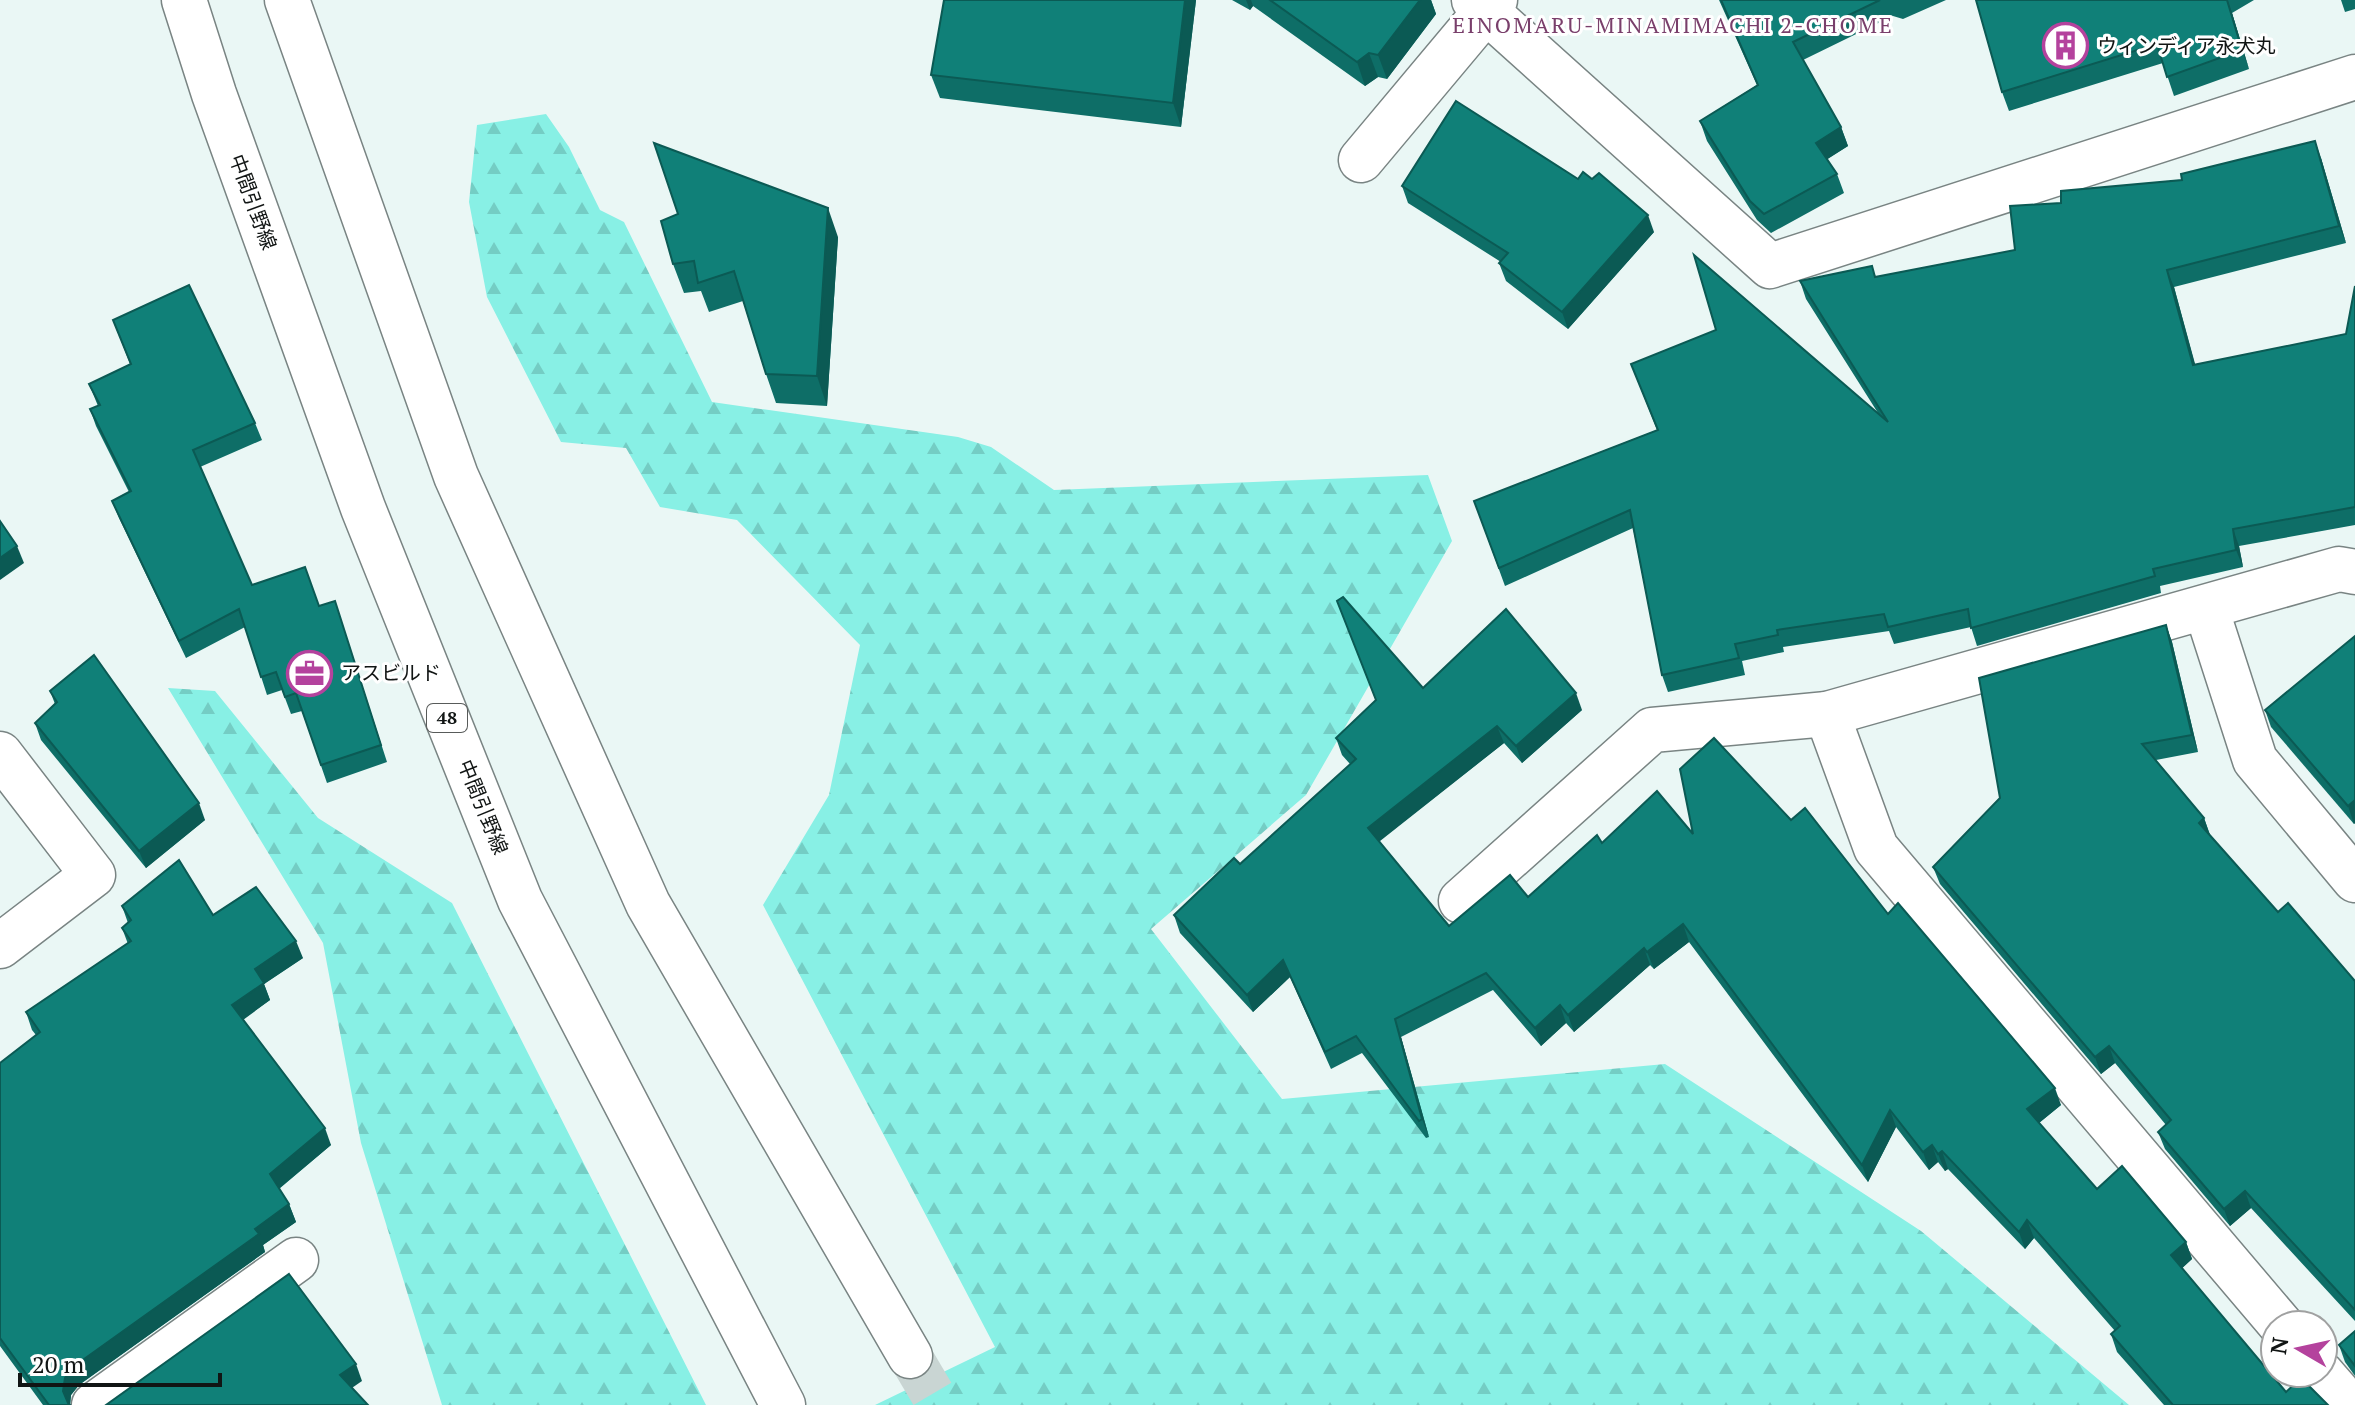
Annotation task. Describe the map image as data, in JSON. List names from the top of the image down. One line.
{"streets":{"street":["中間引野線","48"]},"districts":["EINOMARU-MINAMIMACHI 2-CHOME"],"places":{"building":["ウィンディア永犬丸"],"office":["アスビルド"]},"scale_bar":"20 m","north":"left"}
